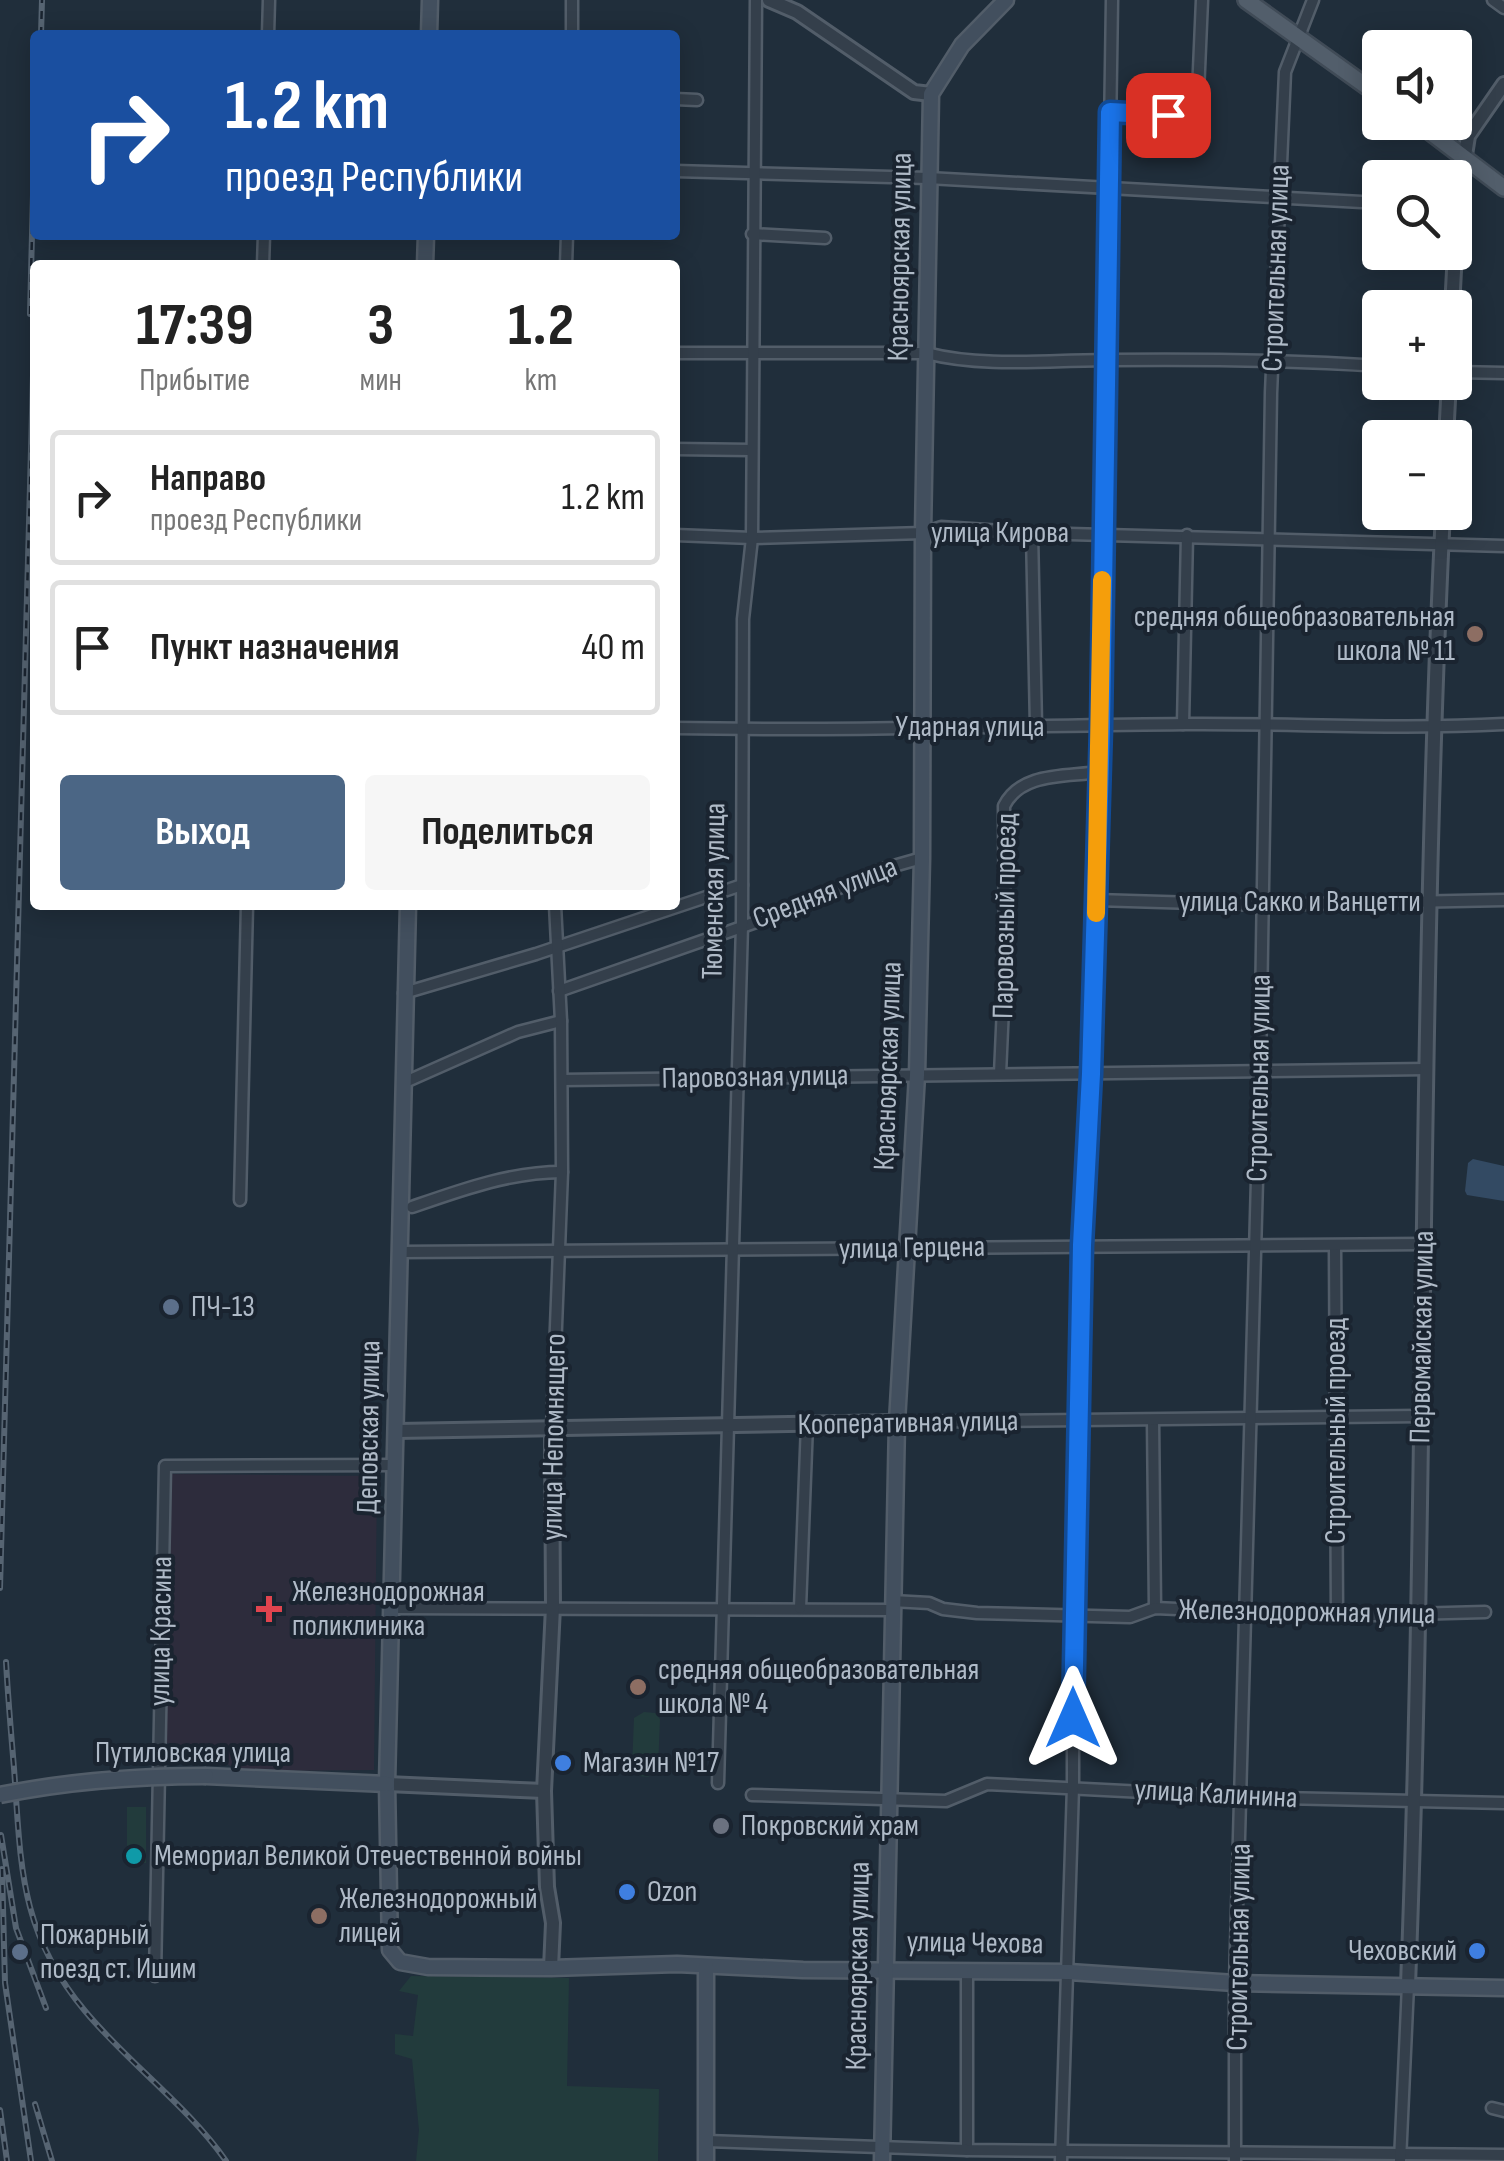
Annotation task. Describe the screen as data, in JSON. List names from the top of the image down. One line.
{"streets":{"main road":["Красноярская улица","Деповская улица","Путиловская улица","улица Чехова"],"street":["Строительная улица","улица Кирова","Ударная улица","Тюменская улица","Средняя улица","улица Сакко и Ванцетти","Паровозный проезд","Паровозная улица","улица Герцена","Первомайская улица","Кооперативная улица","Строительный проезд","улица Непомнящего","Железнодорожная улица","улица Красина","улица Калинина"]},"crossings":[["Красноярская улица","улица Кирова"],["Красноярская улица","Ударная улица"],["Красноярская улица","Средняя улица"],["Красноярская улица","Паровозная улица"],["Красноярская улица","улица Герцена"],["Красноярская улица","Кооперативная улица"],["Красноярская улица","Железнодорожная улица"],["Красноярская улица","улица Калинина"],["Красноярская улица","улица Чехова"],["Строительная улица","улица Кирова"],["Строительная улица","Ударная улица"],["Строительная улица","улица Сакко и Ванцетти"],["Строительная улица","Паровозная улица"],["Строительная улица","улица Герцена"],["Строительная улица","Кооперативная улица"],["Строительная улица","Железнодорожная улица"],["Строительная улица","улица Калинина"],["Строительная улица","улица Чехова"],["улица Кирова","Тюменская улица"],["улица Кирова","Первомайская улица"],["Ударная улица","Тюменская улица"],["Ударная улица","Первомайская улица"],["Тюменская улица","Средняя улица"],["Тюменская улица","Паровозная улица"],["Тюменская улица","улица Герцена"],["Тюменская улица","Кооперативная улица"],["Тюменская улица","Железнодорожная улица"],["Средняя улица","улица Непомнящего"],["улица Сакко и Ванцетти","Первомайская улица"],["Паровозный проезд","Паровозная улица"],["Паровозная улица","Первомайская улица"],["Паровозная улица","улица Непомнящего"],["улица Герцена","Первомайская улица"],["улица Герцена","Деповская улица"],["улица Герцена","Строительный проезд"],["улица Герцена","улица Непомнящего"],["Первомайская улица","Кооперативная улица"],["Первомайская улица","Железнодорожная улица"],["Первомайская улица","улица Калинина"],["Первомайская улица","улица Чехова"],["Кооперативная улица","Деповская улица"],["Кооперативная улица","Строительный проезд"],["Кооперативная улица","улица Непомнящего"],["Деповская улица","Железнодорожная улица"],["Деповская улица","улица Красина"],["Деповская улица","Путиловская улица"],["Деповская улица","улица Чехова"],["Строительный проезд","Железнодорожная улица"],["улица Непомнящего","Железнодорожная улица"],["улица Непомнящего","улица Чехова"]],"places":{"other":["средняя общеобразовательная школа № 11","ПЧ-13","средняя общеобразовательная школа № 4","Магазин №17","Покровский храм","Мемориал Великой Отечественной войны","Ozon","Железнодорожный лицей","Чеховский","Пожарный поезд ст. Ишим"],"health":["Железнодорожная поликлиника"]},"page":{"map_buttons":["+","−"],"turn":["1.2 km","проезд Республики"],"eta":["17:39","Прибытие","3","мин","1.2","km"],"list":[{"name":"Направо","note":"проезд Республики","value":"1.2 km"},{"name":"Пункт назначения","value":"40 m"}],"buttons":["Выход","Поделиться"]}}
